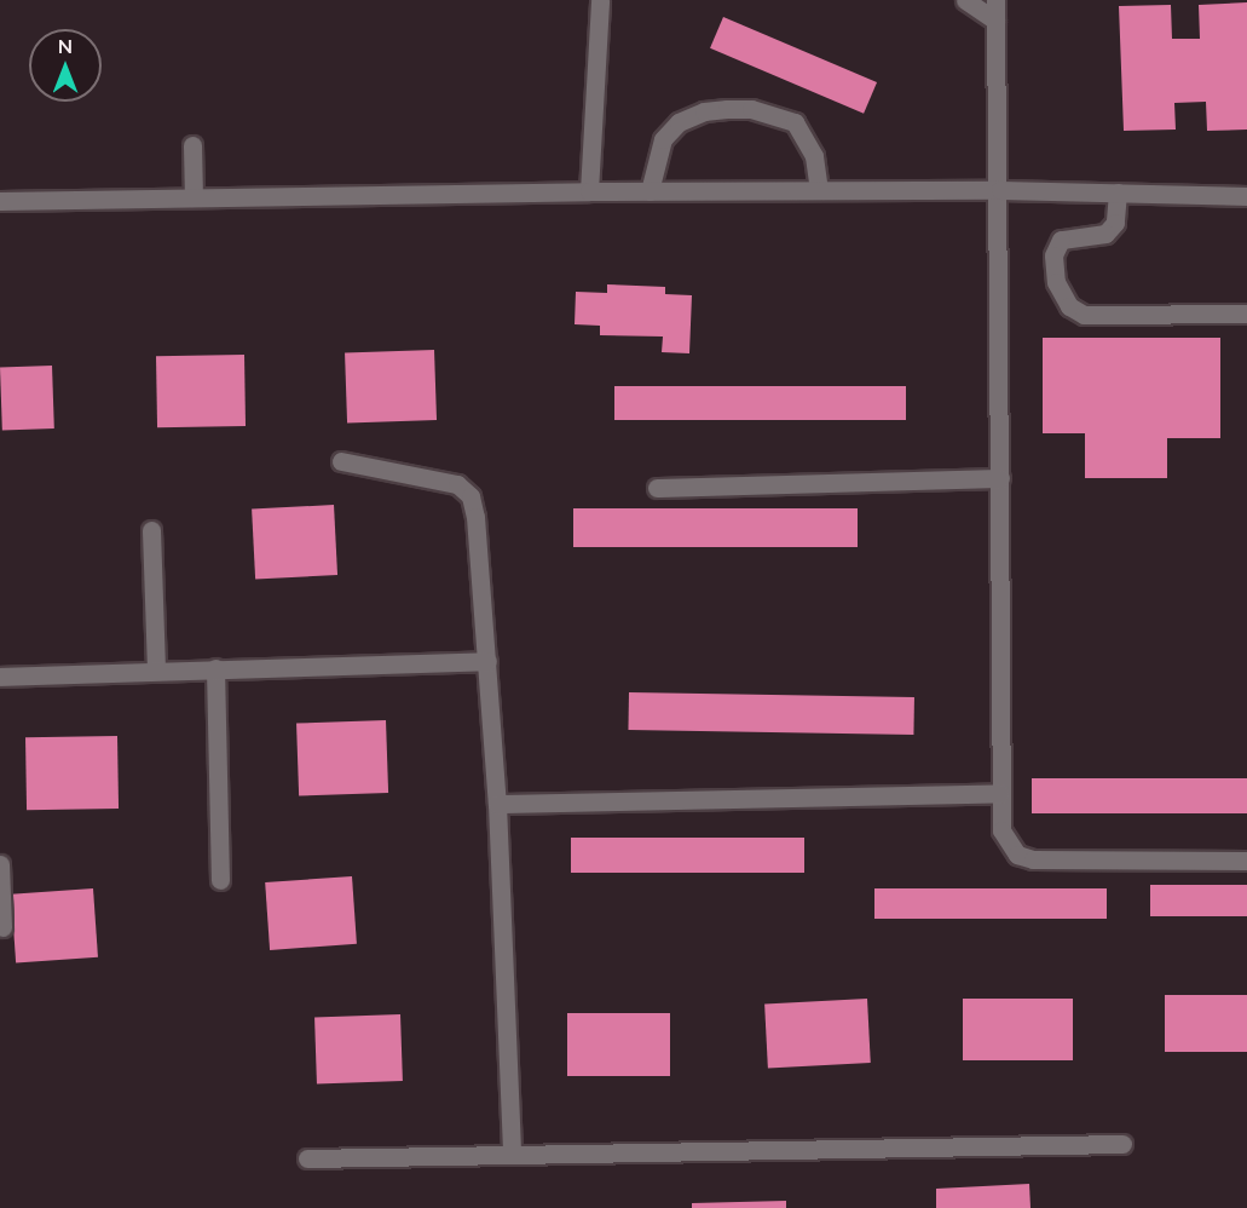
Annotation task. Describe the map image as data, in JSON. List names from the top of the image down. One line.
{"north":"top"}
